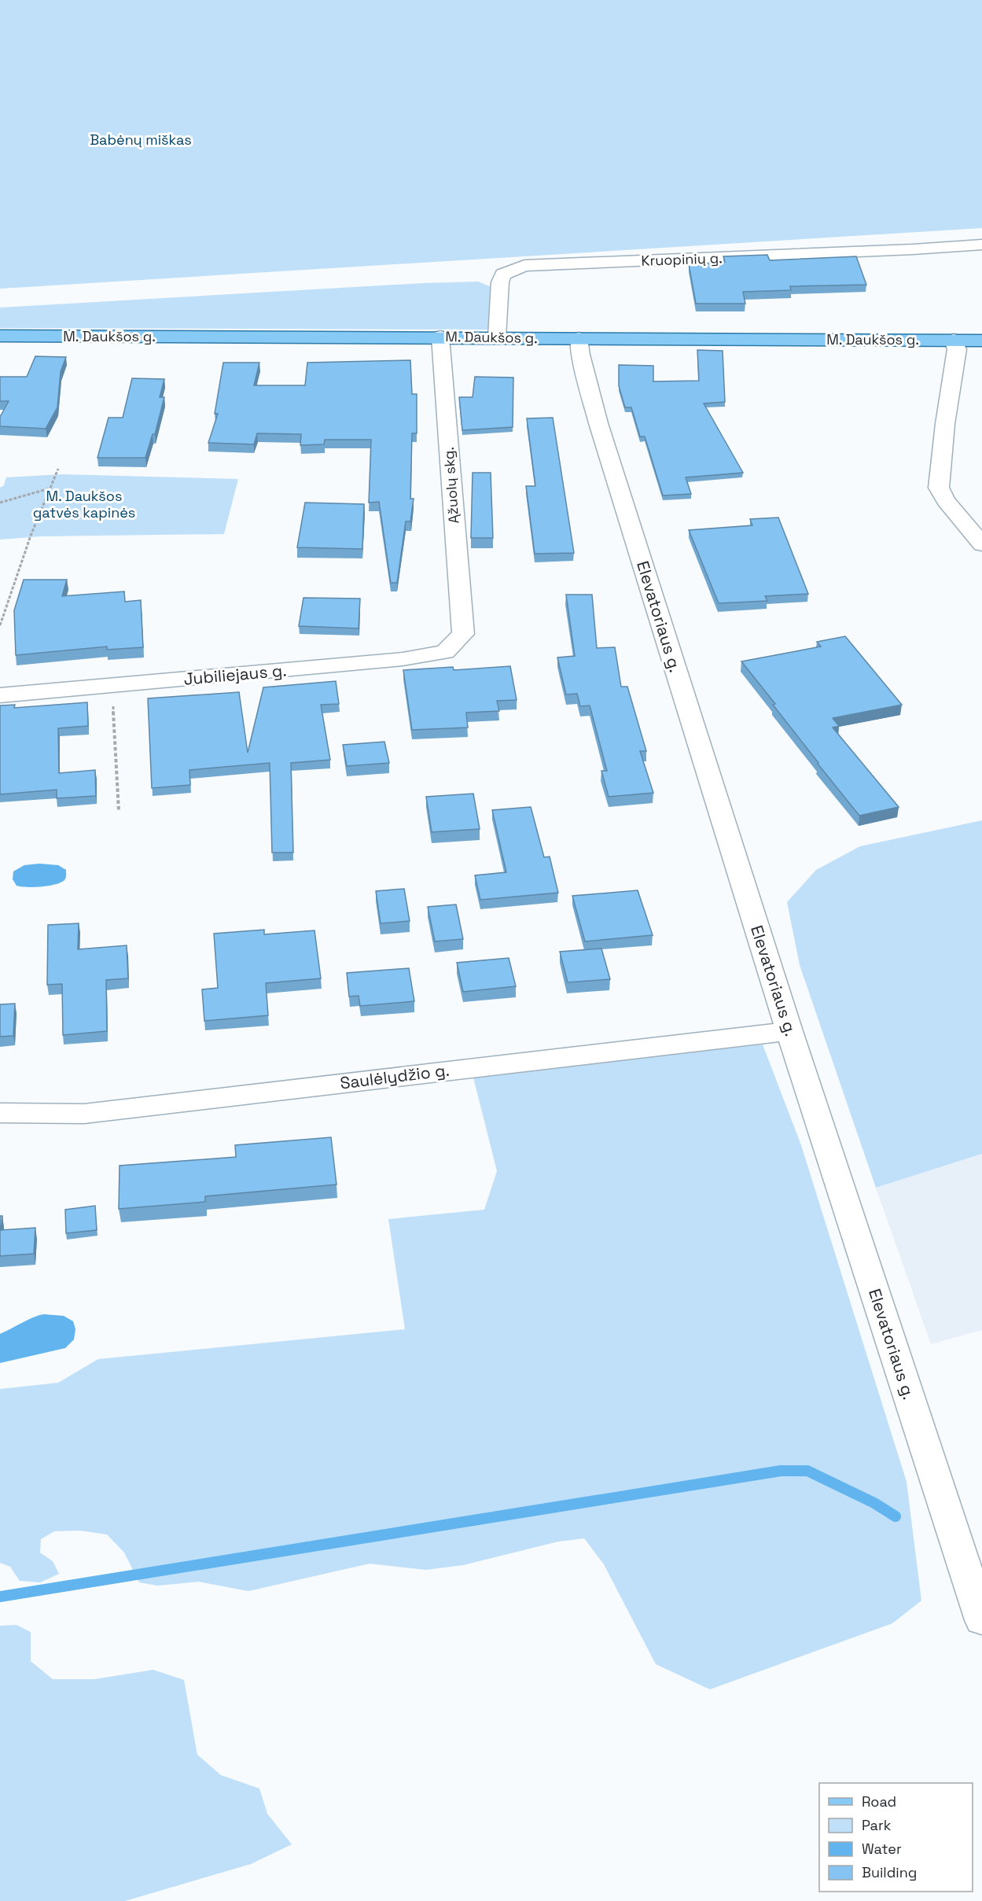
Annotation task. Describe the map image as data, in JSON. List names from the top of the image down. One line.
{"streets":{"main road":["M. Daukšos g."],"street":["Kruopinių g.","Ąžuolų skg.","Elevatoriaus g.","Jubiliejaus g.","Saulėlydžio g."]},"crossings":[["Kruopinių g.","M. Daukšos g."],["M. Daukšos g.","Ąžuolų skg."],["M. Daukšos g.","Elevatoriaus g."],["Ąžuolų skg.","Jubiliejaus g."],["Elevatoriaus g.","Saulėlydžio g."]],"parks":["Babėnų miškas","M. Daukšos gatvės kapinės"],"legend":["Road","Park","Water","Building"]}
